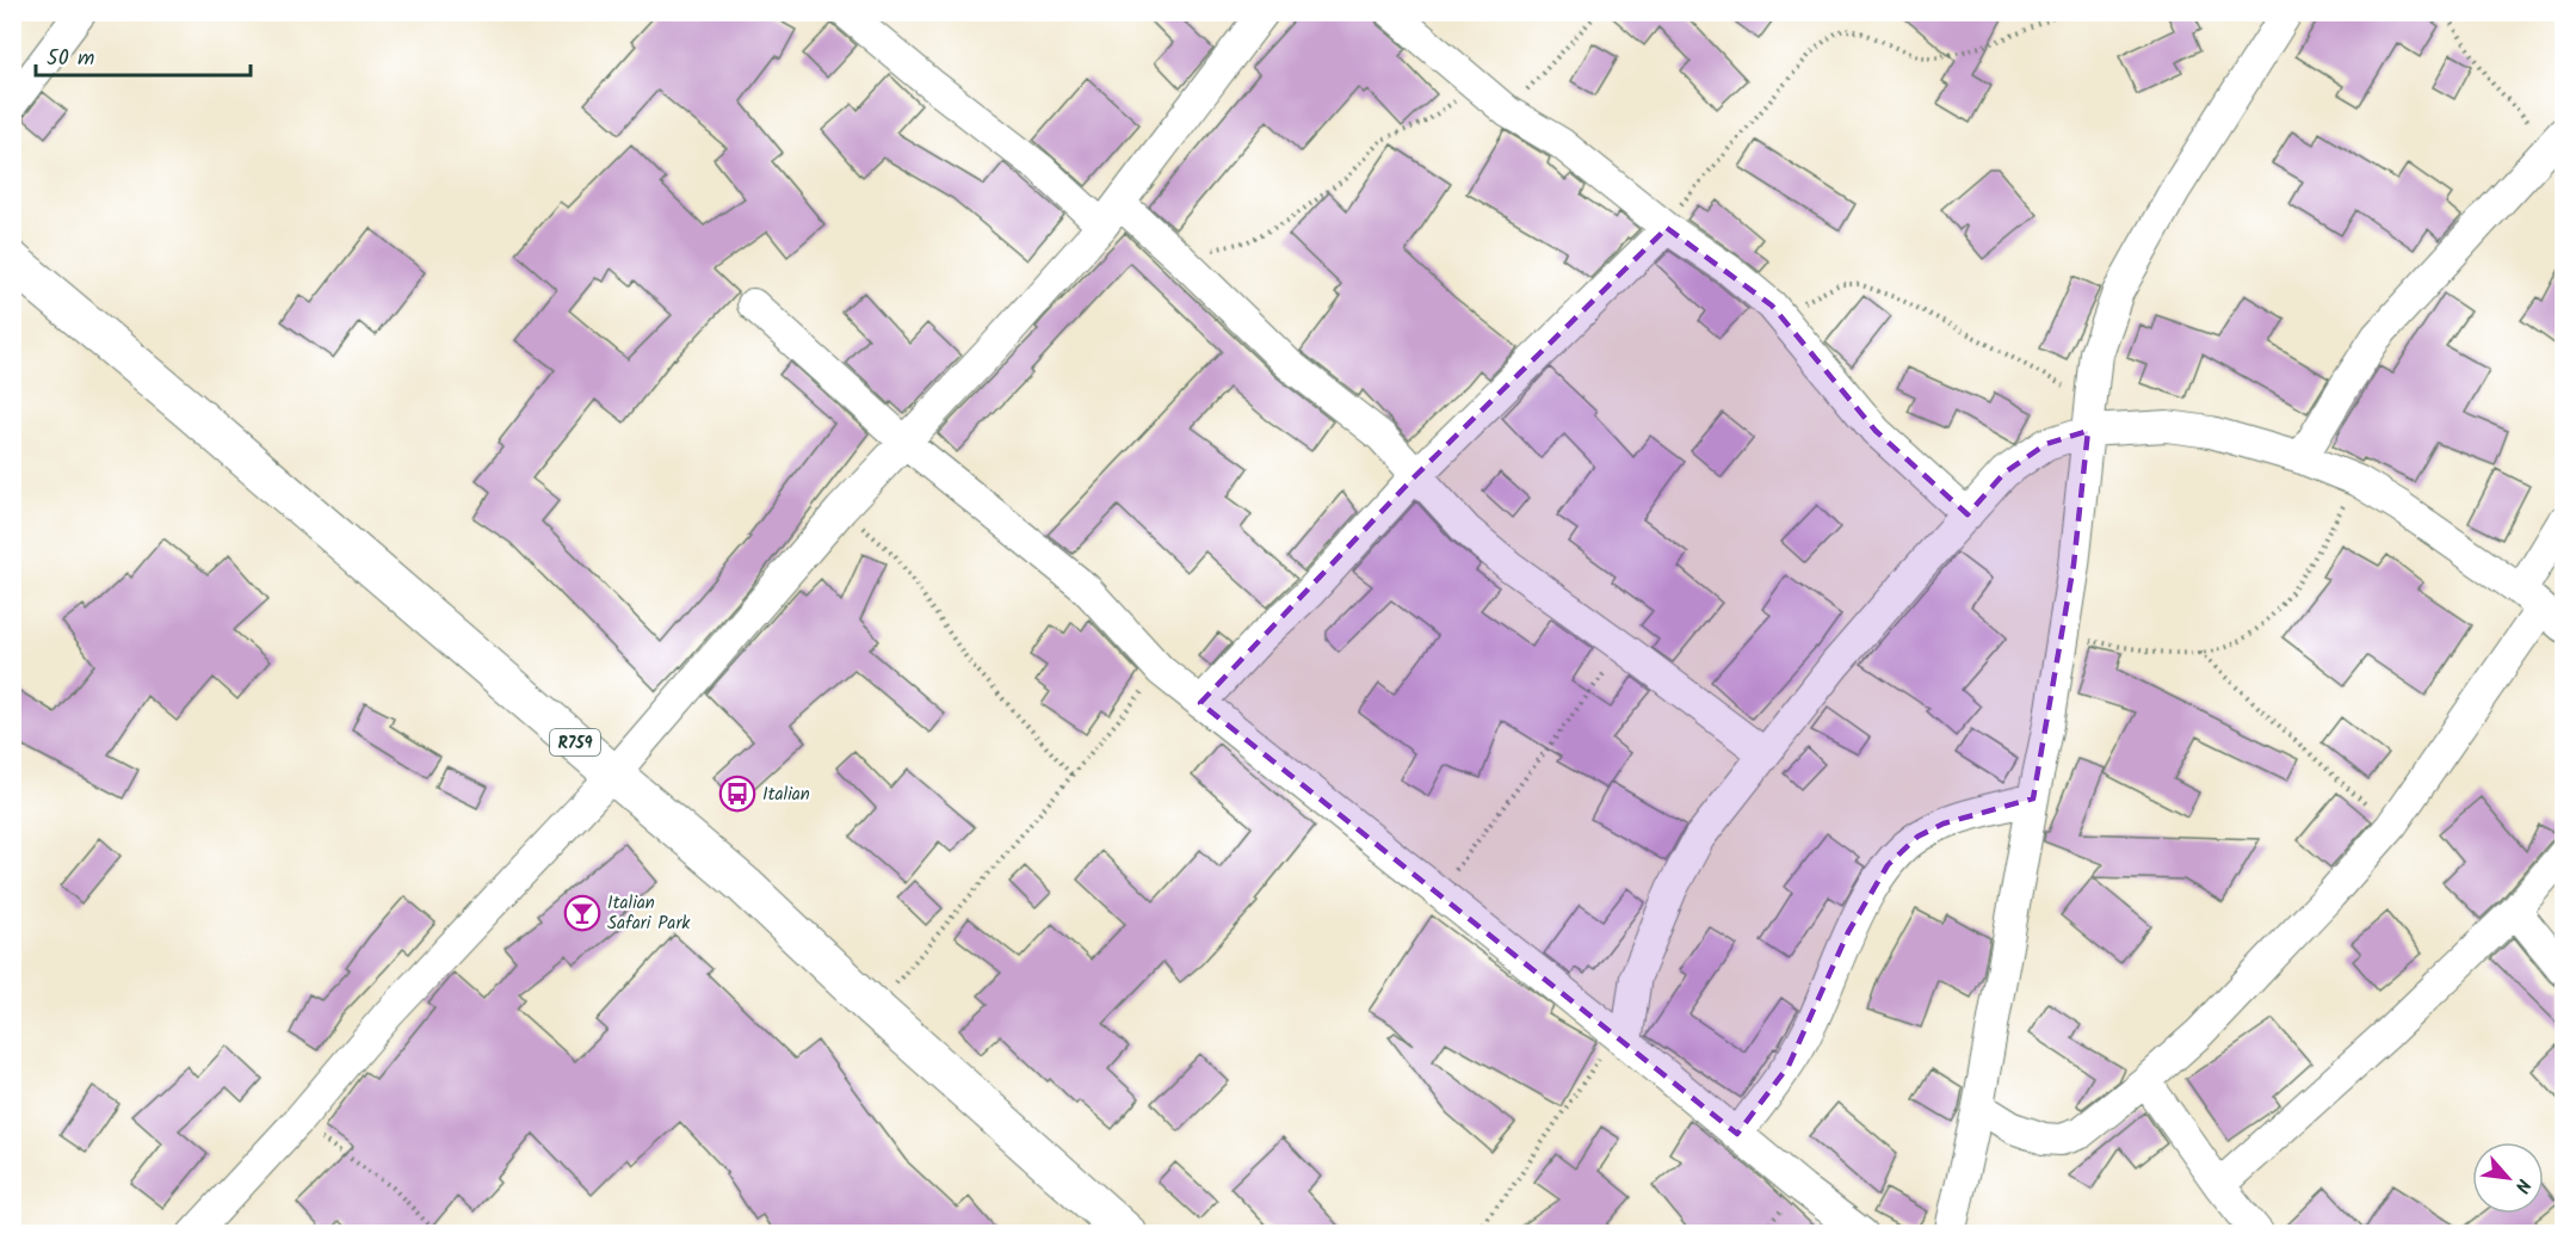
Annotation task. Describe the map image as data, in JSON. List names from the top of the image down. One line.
{"streets":{"main road":["R759"]},"places":{"bus stop":["Italian"],"bar":["Italian Safari Park"]},"scale_bar":"50 m","north":"bottom right"}
